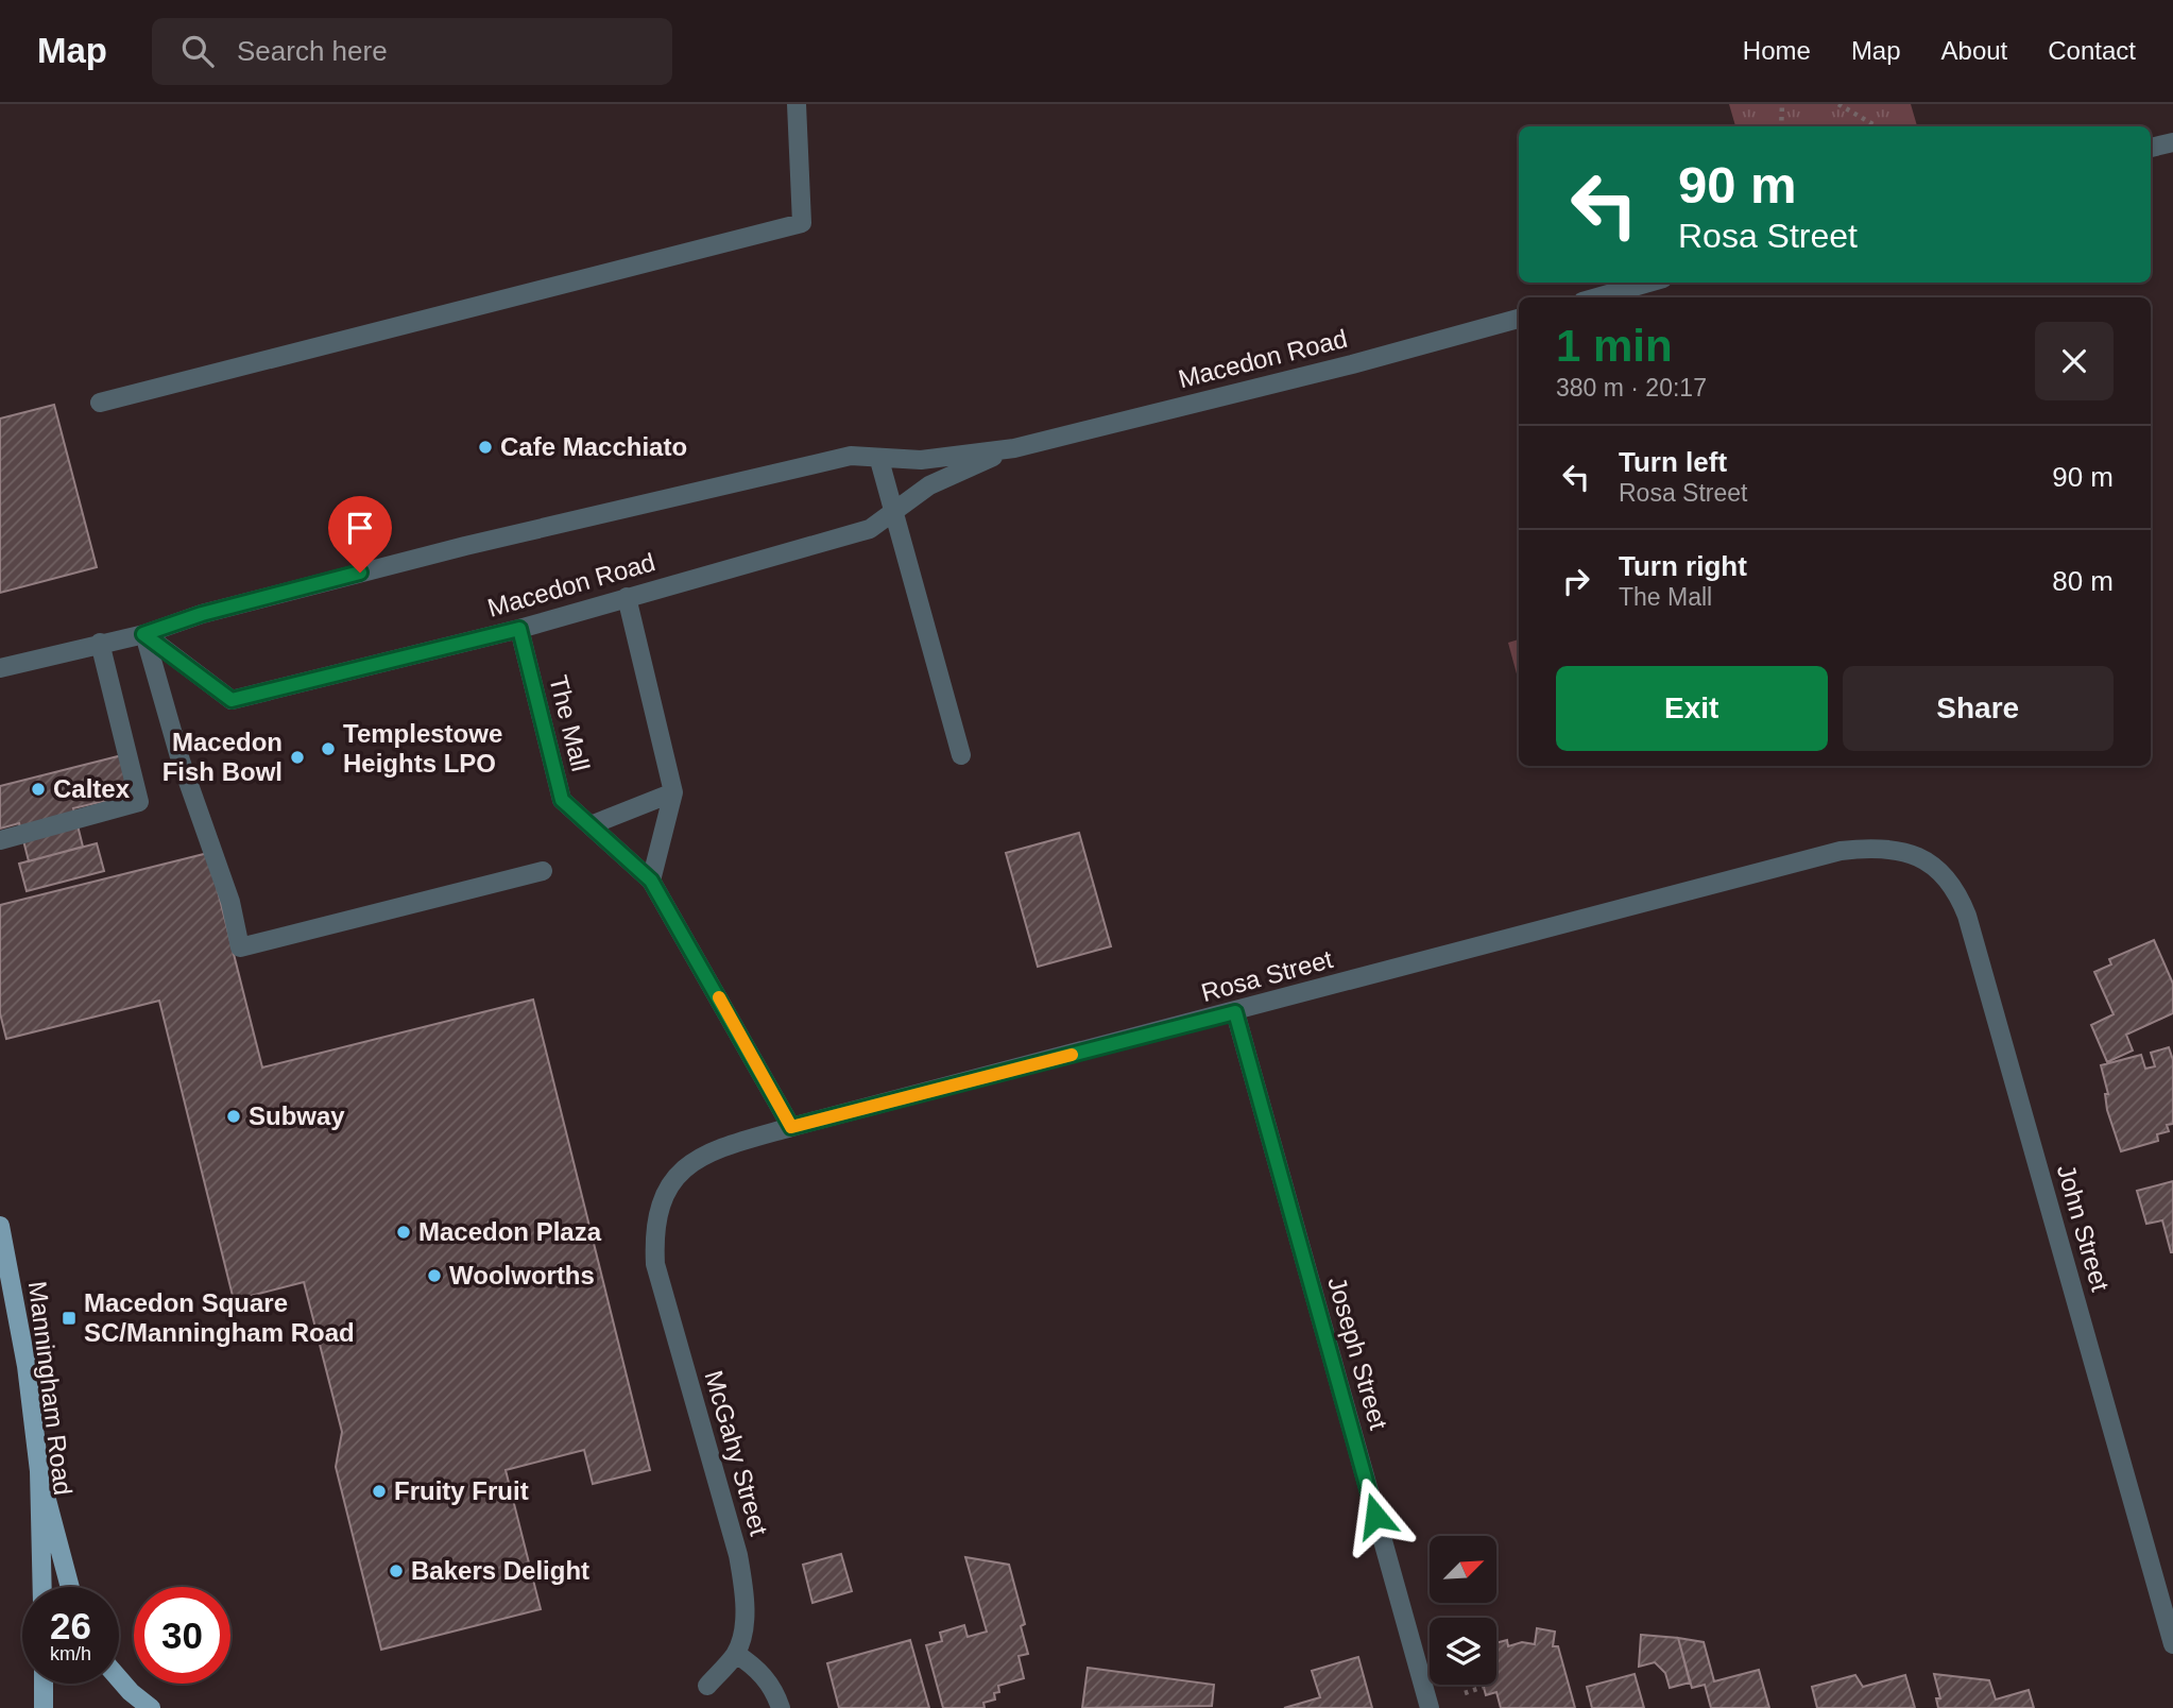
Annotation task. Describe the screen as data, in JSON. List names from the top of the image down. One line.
{"streets":{"main road":["Manningham Road"],"street":["Macedon Road","The Mall","Rosa Street","John Street","Joseph Street","McGahy Street"]},"crossings":[["Macedon Road","The Mall"],["The Mall","Rosa Street"],["Rosa Street","John Street"],["Rosa Street","Joseph Street"],["Rosa Street","McGahy Street"]],"places":{"other":["Cafe Macchiato","Templestowe Heights LPO","Macedon Fish Bowl","Caltex","Subway","Macedon Plaza","Woolworths","Fruity Fruit","Bakers Delight"],"transit":["Macedon Square SC/Manningham Road"]},"north":"top right","page":{"header":"Map","search":"Search here","nav":["Home","Map","About","Contact"],"turn":["90 m","Rosa Street"],"heading":["1 min","380 m · 20:17"],"list":[{"name":"Turn left","note":"Rosa Street","value":"90 m"},{"name":"Turn right","note":"The Mall","value":"80 m"}],"buttons":["Exit","Share"],"speed":"26 km/h","limit":"30"}}
